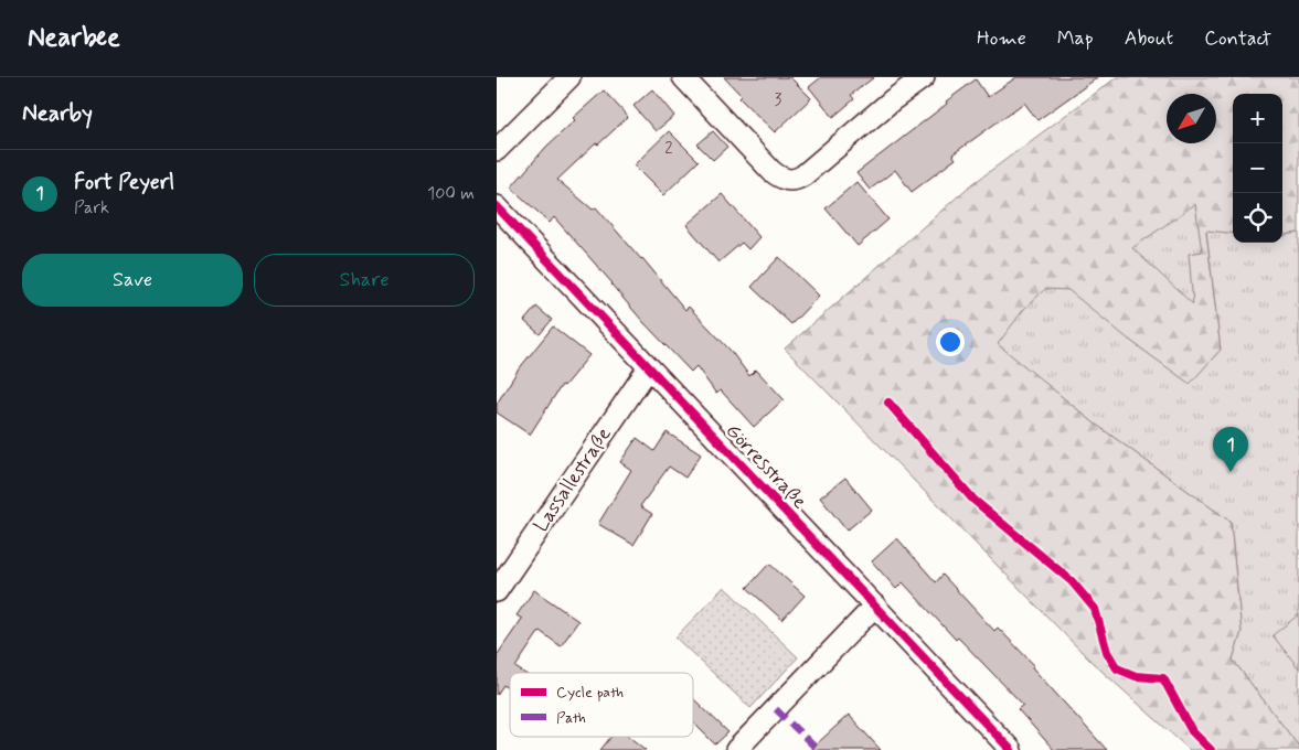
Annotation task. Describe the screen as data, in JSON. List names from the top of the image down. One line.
{"streets":{"street":["Görresstraße","Lassallestraße"]},"crossings":[["Görresstraße","Lassallestraße"]],"house_numbers":["3","2"],"legend":["Cycle path","Path"],"north":"bottom left","page":{"header":"Nearbee","nav":["Home","Map","About","Contact"],"heading":"Nearby","map_buttons":["+","−"],"list":[{"mark":"1","name":"Fort Peyerl","note":"Park","value":"100 m"}],"buttons":["Save","Share"],"pins":"1"}}
